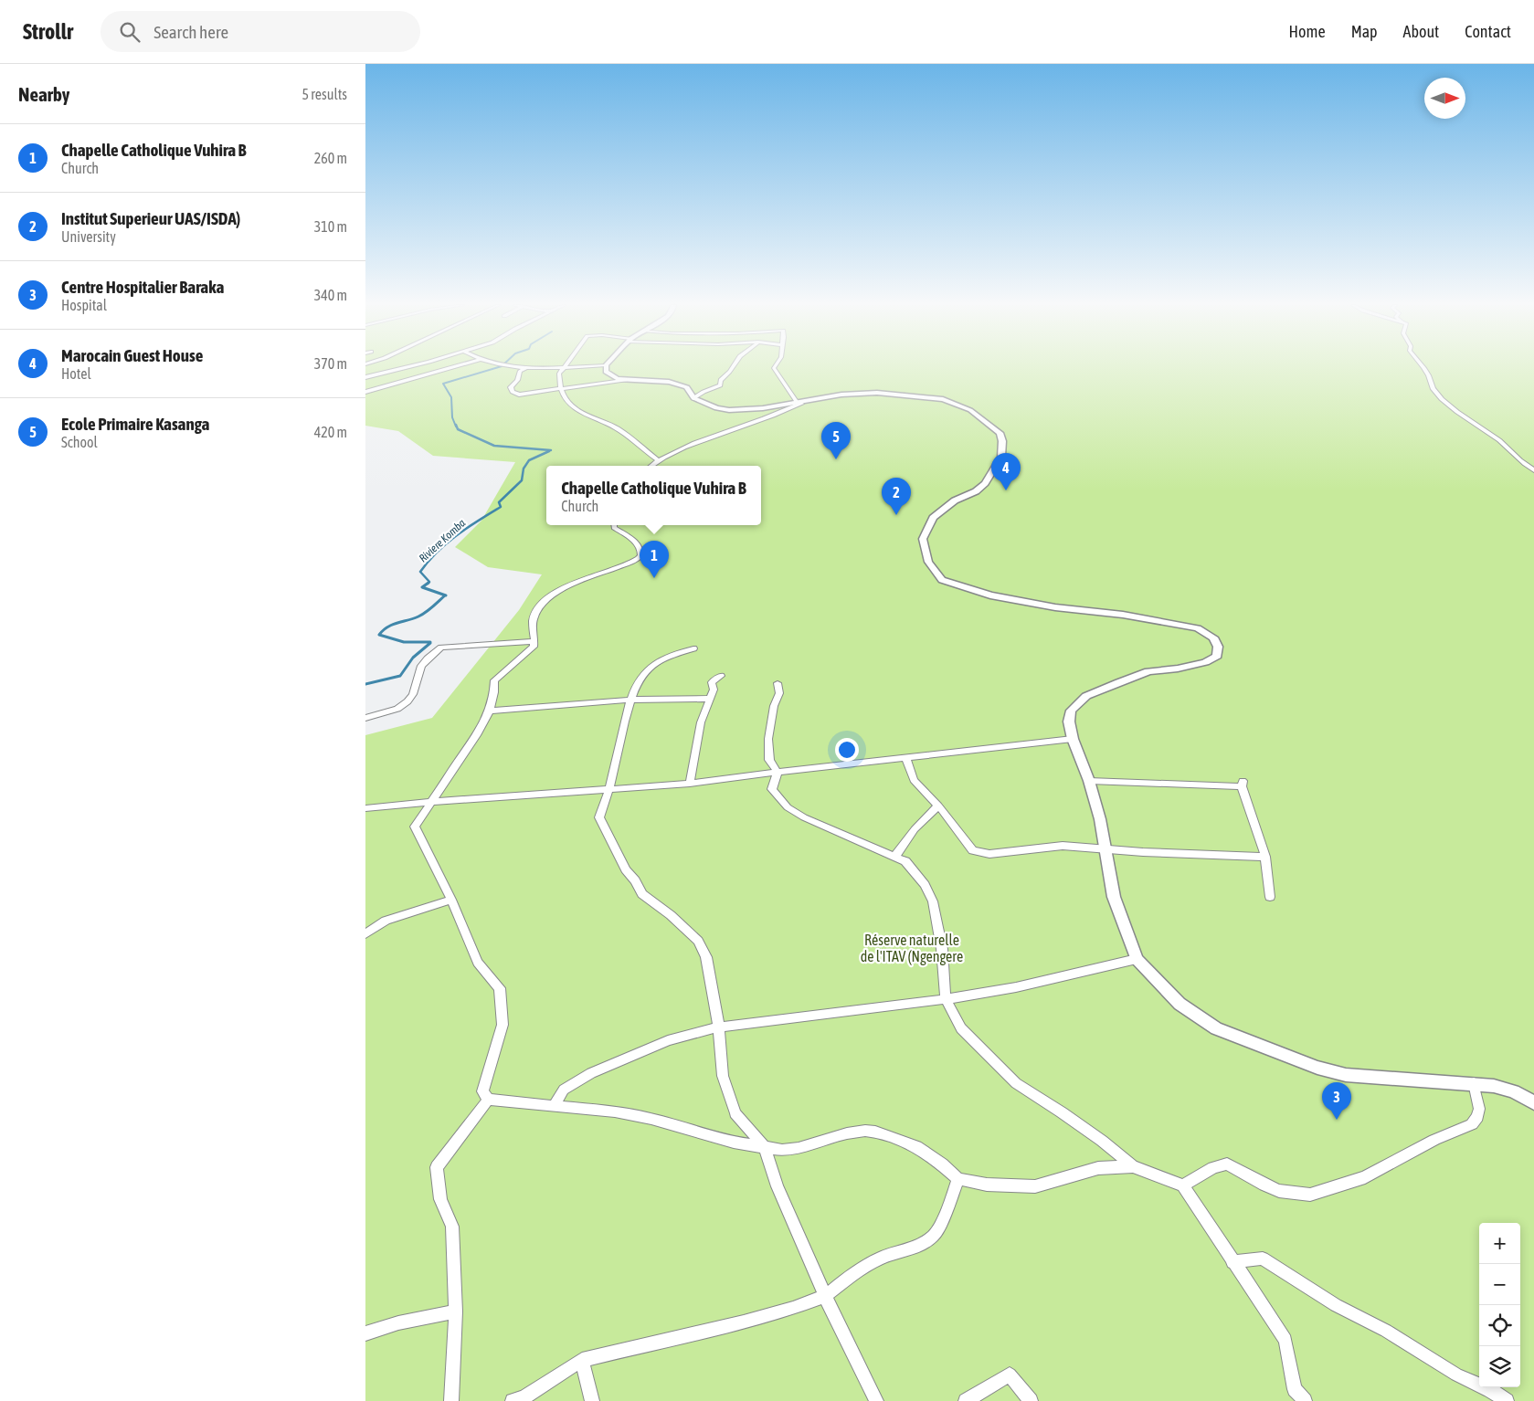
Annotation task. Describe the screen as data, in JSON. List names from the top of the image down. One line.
{"water":["Riviere Komba"],"parks":["Réserve naturelle de l'ITAV (Ngengere"],"north":"right","page":{"header":"Strollr","search":"Search here","nav":["Home","Map","About","Contact"],"heading":["Nearby","5 results"],"list":[{"mark":"1","name":"Chapelle Catholique Vuhira B","note":"Church","value":"260 m"},{"mark":"2","name":"Institut Superieur UAS/ISDA)","note":"University","value":"310 m"},{"mark":"3","name":"Centre Hospitalier Baraka","note":"Hospital","value":"340 m"},{"mark":"4","name":"Marocain Guest House","note":"Hotel","value":"370 m"},{"mark":"5","name":"Ecole Primaire Kasanga","note":"School","value":"420 m"}],"pins":["5","4","2","1","3"],"popup":["Chapelle Catholique Vuhira B","Church"],"map_buttons":["+","−"]}}
